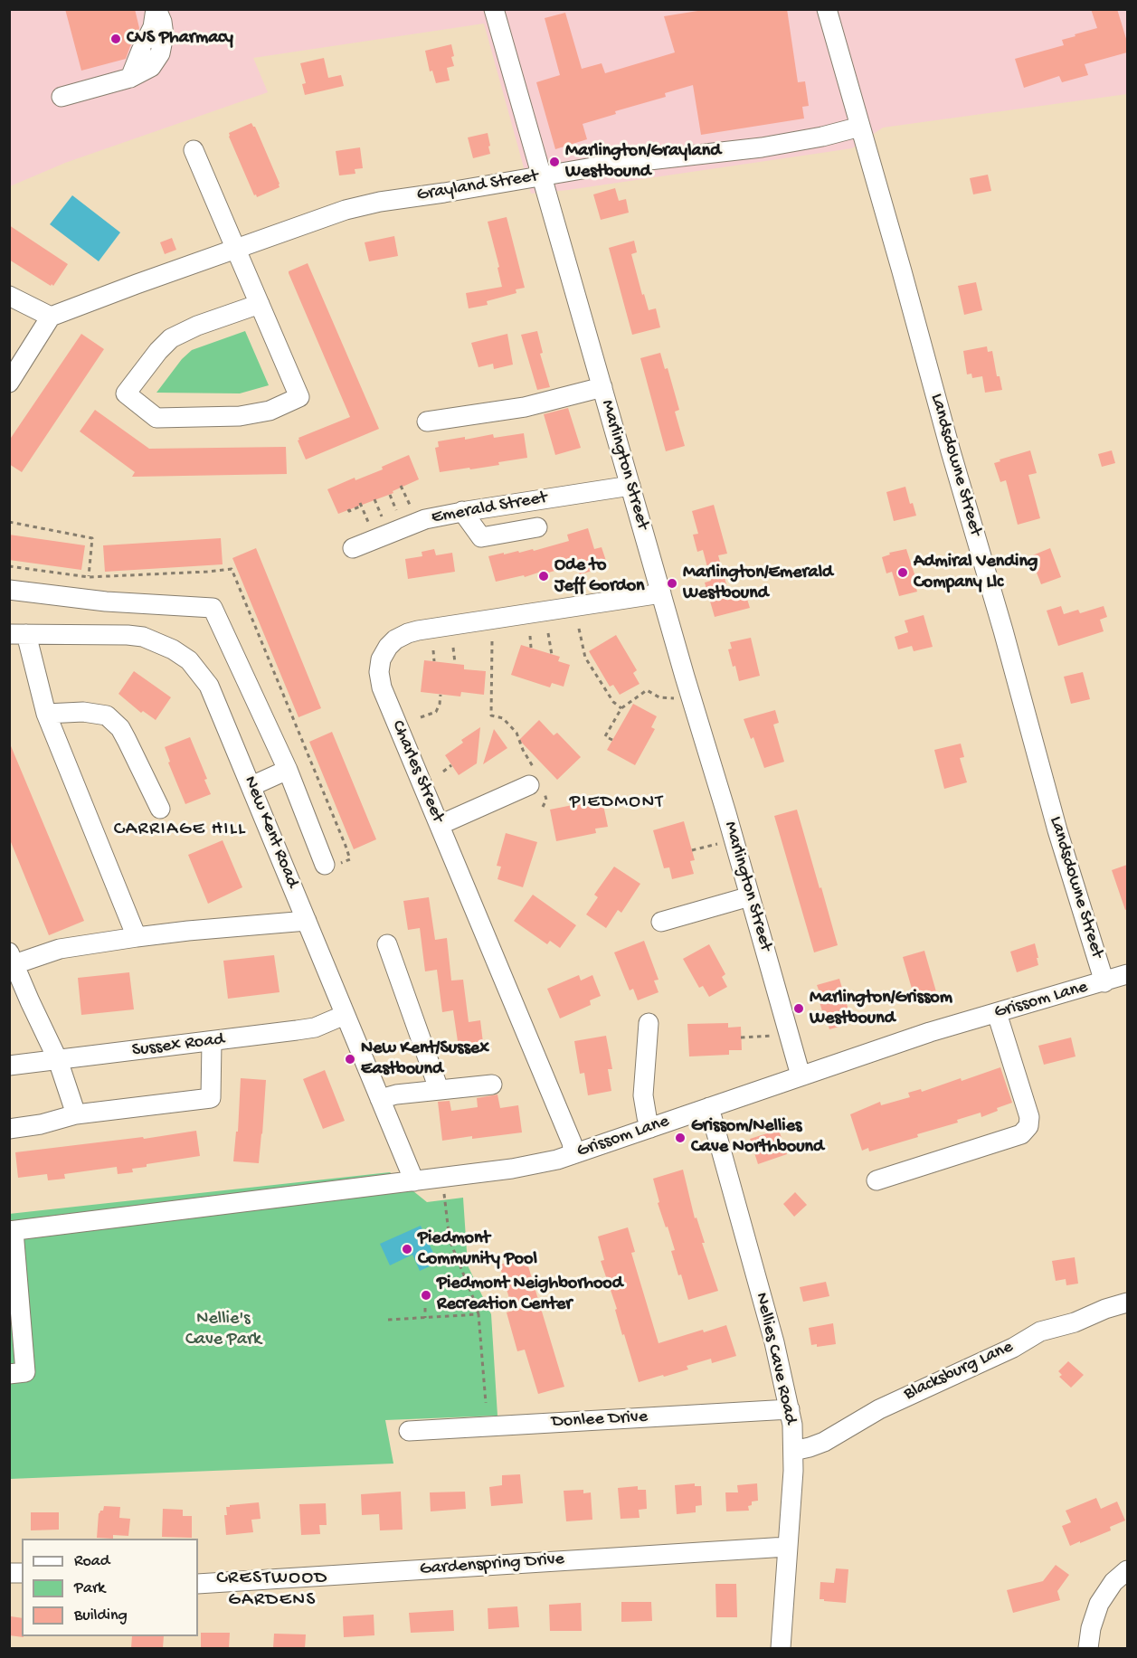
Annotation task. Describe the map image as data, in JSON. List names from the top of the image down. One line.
{"streets":{"street":["Grayland Street","Marlington Street","Landsdowne Street","Emerald Street","Charles Street","New Kent Road","Grissom Lane","Sussex Road","Nellies Cave Road","Blacksburg Lane","Donlee Drive","Gardenspring Drive"]},"crossings":[["Grayland Street","Marlington Street"],["Grayland Street","Landsdowne Street"],["Marlington Street","Emerald Street"],["Marlington Street","Charles Street"],["Marlington Street","Grissom Lane"],["Landsdowne Street","Grissom Lane"],["Charles Street","Grissom Lane"],["New Kent Road","Grissom Lane"],["New Kent Road","Sussex Road"],["Grissom Lane","Nellies Cave Road"],["Nellies Cave Road","Blacksburg Lane"],["Nellies Cave Road","Donlee Drive"],["Nellies Cave Road","Gardenspring Drive"]],"districts":["PIEDMONT","CARRIAGE HILL","CRESTWOOD GARDENS"],"parks":["Nellie's Cave Park"],"places":["CVS Pharmacy","Marlington/Grayland Westbound","Admiral Vending Company Llc","Ode to Jeff Gordon","Marlington/Emerald Westbound","Marlington/Grissom Westbound","New Kent/Sussex Eastbound","Grissom/Nellies Cave Northbound","Piedmont Community Pool","Piedmont Neighborhood Recreation Center"],"legend":["Road","Park","Building"]}
